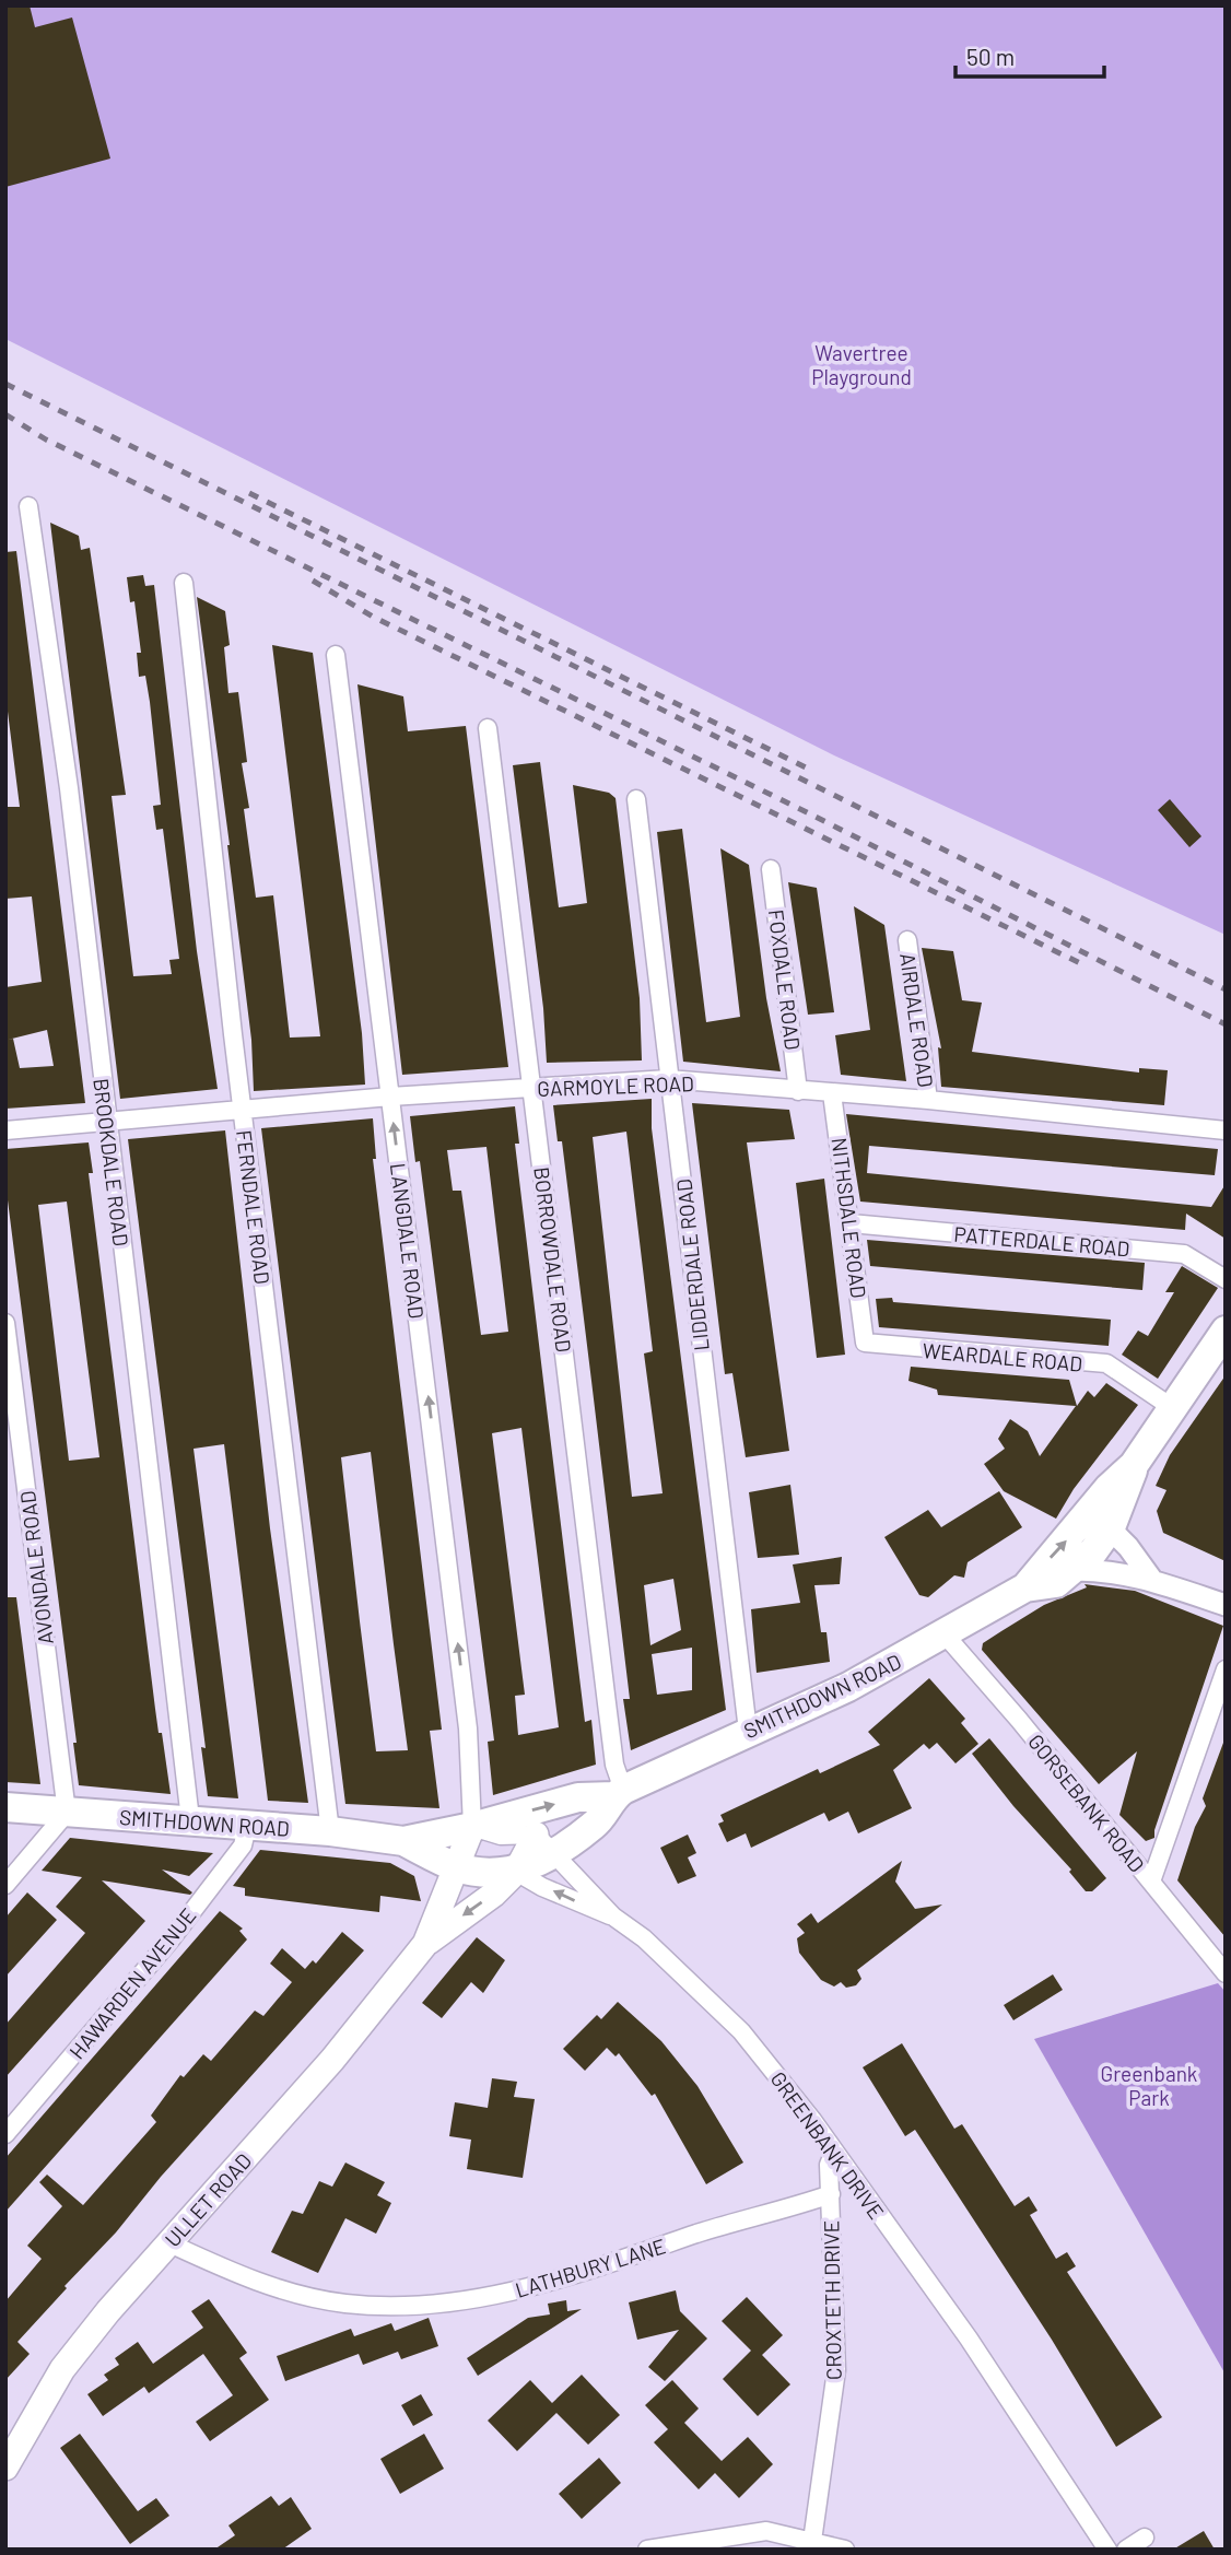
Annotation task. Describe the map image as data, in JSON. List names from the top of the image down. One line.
{"streets":{"highway":["SMITHDOWN ROAD"],"main road":["ULLET ROAD"],"street":["FOXDALE ROAD","AIRDALE ROAD","GARMOYLE ROAD","BROOKDALE ROAD","FERNDALE ROAD","NITHSDALE ROAD","LANGDALE ROAD","PATTERDALE ROAD","BORROWDALE ROAD","LIDDERDALE ROAD","WEARDALE ROAD","AVONDALE ROAD","GORSEBANK ROAD","HAWARDEN AVENUE","GREENBANK DRIVE","LATHBURY LANE","CROXTETH DRIVE"]},"crossings":[["FOXDALE ROAD","GARMOYLE ROAD"],["AIRDALE ROAD","GARMOYLE ROAD"],["GARMOYLE ROAD","BROOKDALE ROAD"],["GARMOYLE ROAD","FERNDALE ROAD"],["GARMOYLE ROAD","NITHSDALE ROAD"],["GARMOYLE ROAD","LANGDALE ROAD"],["GARMOYLE ROAD","BORROWDALE ROAD"],["GARMOYLE ROAD","LIDDERDALE ROAD"],["BROOKDALE ROAD","SMITHDOWN ROAD"],["FERNDALE ROAD","SMITHDOWN ROAD"],["NITHSDALE ROAD","PATTERDALE ROAD"],["NITHSDALE ROAD","WEARDALE ROAD"],["LANGDALE ROAD","SMITHDOWN ROAD"],["LANGDALE ROAD","ULLET ROAD"],["BORROWDALE ROAD","SMITHDOWN ROAD"],["LIDDERDALE ROAD","SMITHDOWN ROAD"],["WEARDALE ROAD","SMITHDOWN ROAD"],["AVONDALE ROAD","SMITHDOWN ROAD"],["SMITHDOWN ROAD","GORSEBANK ROAD"],["SMITHDOWN ROAD","HAWARDEN AVENUE"],["SMITHDOWN ROAD","GREENBANK DRIVE"],["SMITHDOWN ROAD","ULLET ROAD"],["GREENBANK DRIVE","CROXTETH DRIVE"],["ULLET ROAD","LATHBURY LANE"],["LATHBURY LANE","CROXTETH DRIVE"]],"one_way":["LANGDALE ROAD"],"parks":["Wavertree Playground","Greenbank Park"],"scale_bar":"50 m"}
